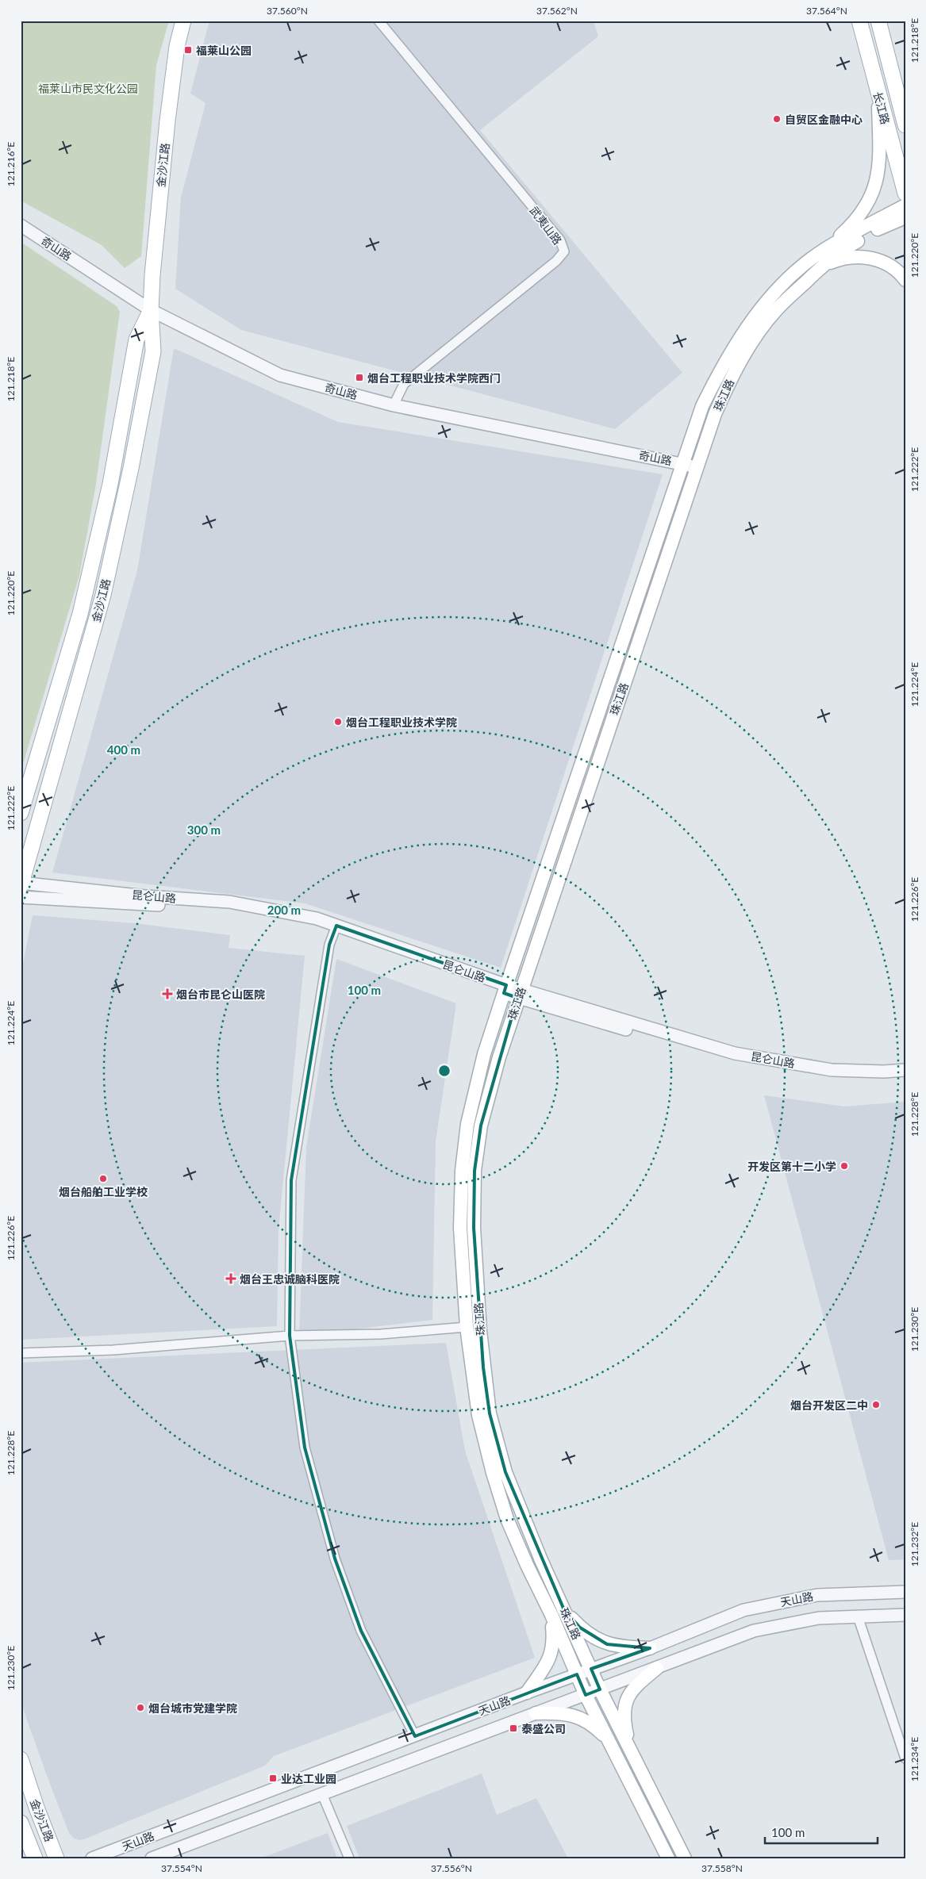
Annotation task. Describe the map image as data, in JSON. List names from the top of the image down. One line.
{"streets":{"main road":["长江路","金沙江路","珠江路"],"street":["武夷山路","奇山路","昆仑山路","天山路"]},"crossings":[["金沙江路","奇山路"],["金沙江路","昆仑山路"],["武夷山路","奇山路"],["奇山路","珠江路"],["珠江路","昆仑山路"],["珠江路","天山路"]],"parks":["福莱山市民文化公园"],"places":{"transit":["福莱山公园","烟台工程职业技术学院西门","泰盛公司","业达工业园"],"other":["自贸区金融中心","烟台工程职业技术学院","开发区第十二小学","烟台船舶工业学校","烟台开发区二中","烟台城市党建学院"],"health":["烟台市昆仑山医院","烟台王忠诚脑科医院"]},"scale_bar":"100 m","coordinates":["37.560°N","37.562°N","37.564°N","121.218°E","121.216°E","121.220°E","121.222°E","121.224°E","121.226°E","121.228°E","121.230°E","121.232°E","121.234°E","37.554°N","37.556°N","37.558°N"],"rings":["400 m","300 m","200 m","100 m"]}
